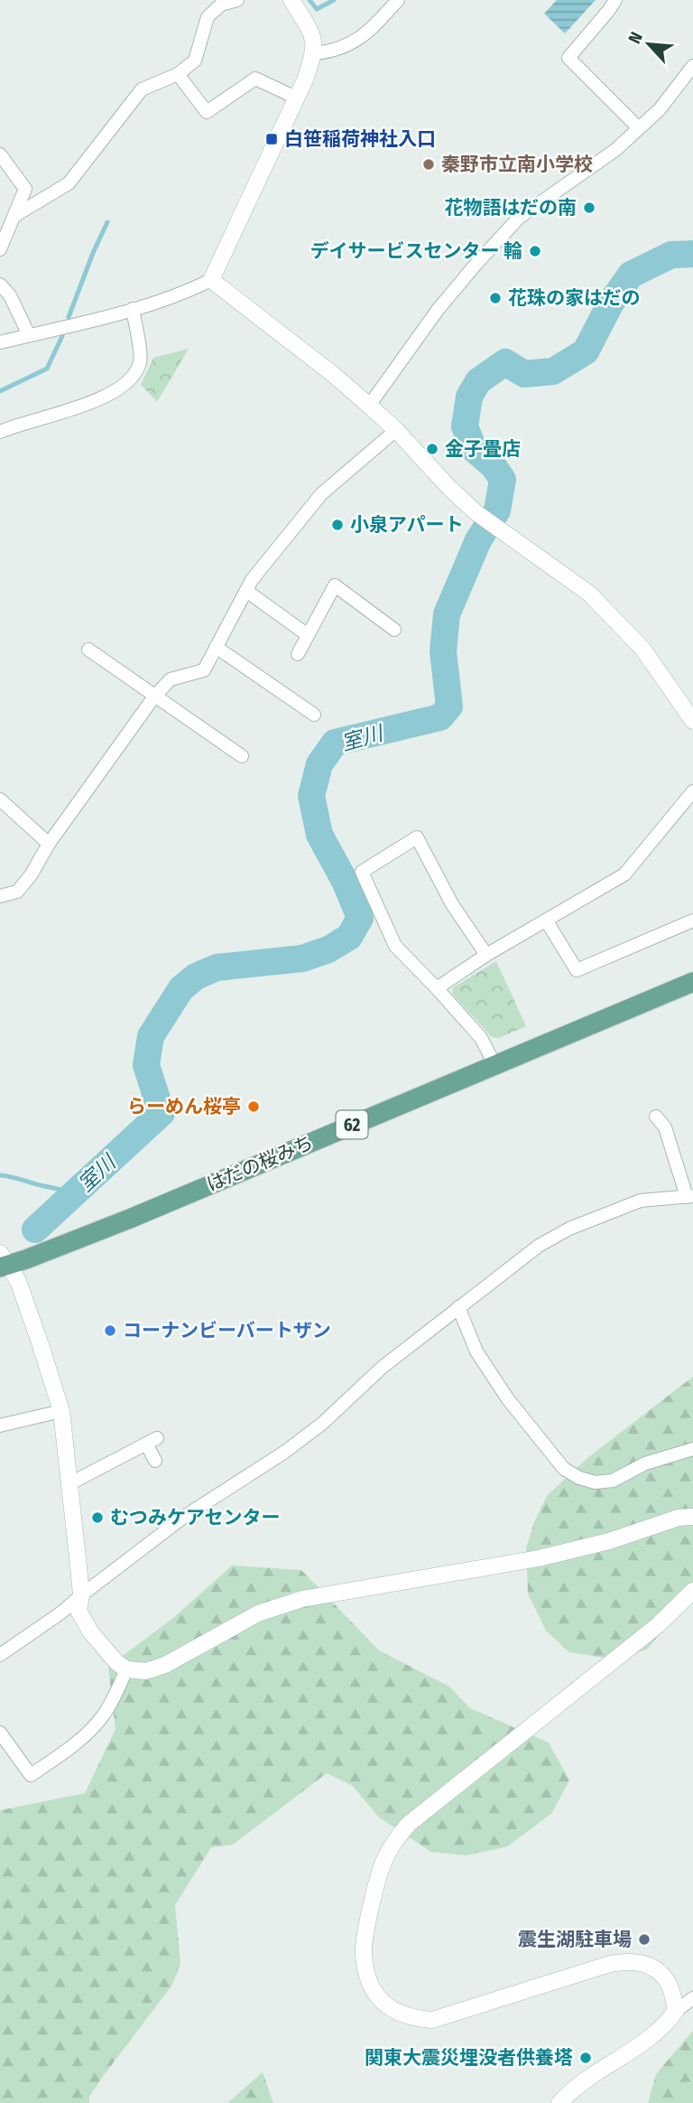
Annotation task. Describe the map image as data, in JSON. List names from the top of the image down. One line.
{"streets":{"main road":["62","はだの桜みち"]},"water":["室川"],"places":{"transit":["白笹稲荷神社入口"],"other":["秦野市立南小学校","花物語はだの南","デイサービスセンター 輪","花珠の家はだの","金子畳店","小泉アパート","らーめん桜亭","コーナンビーバートザン","むつみケアセンター","震生湖駐車場","関東大震災埋没者供養塔"]},"north":"top left"}
